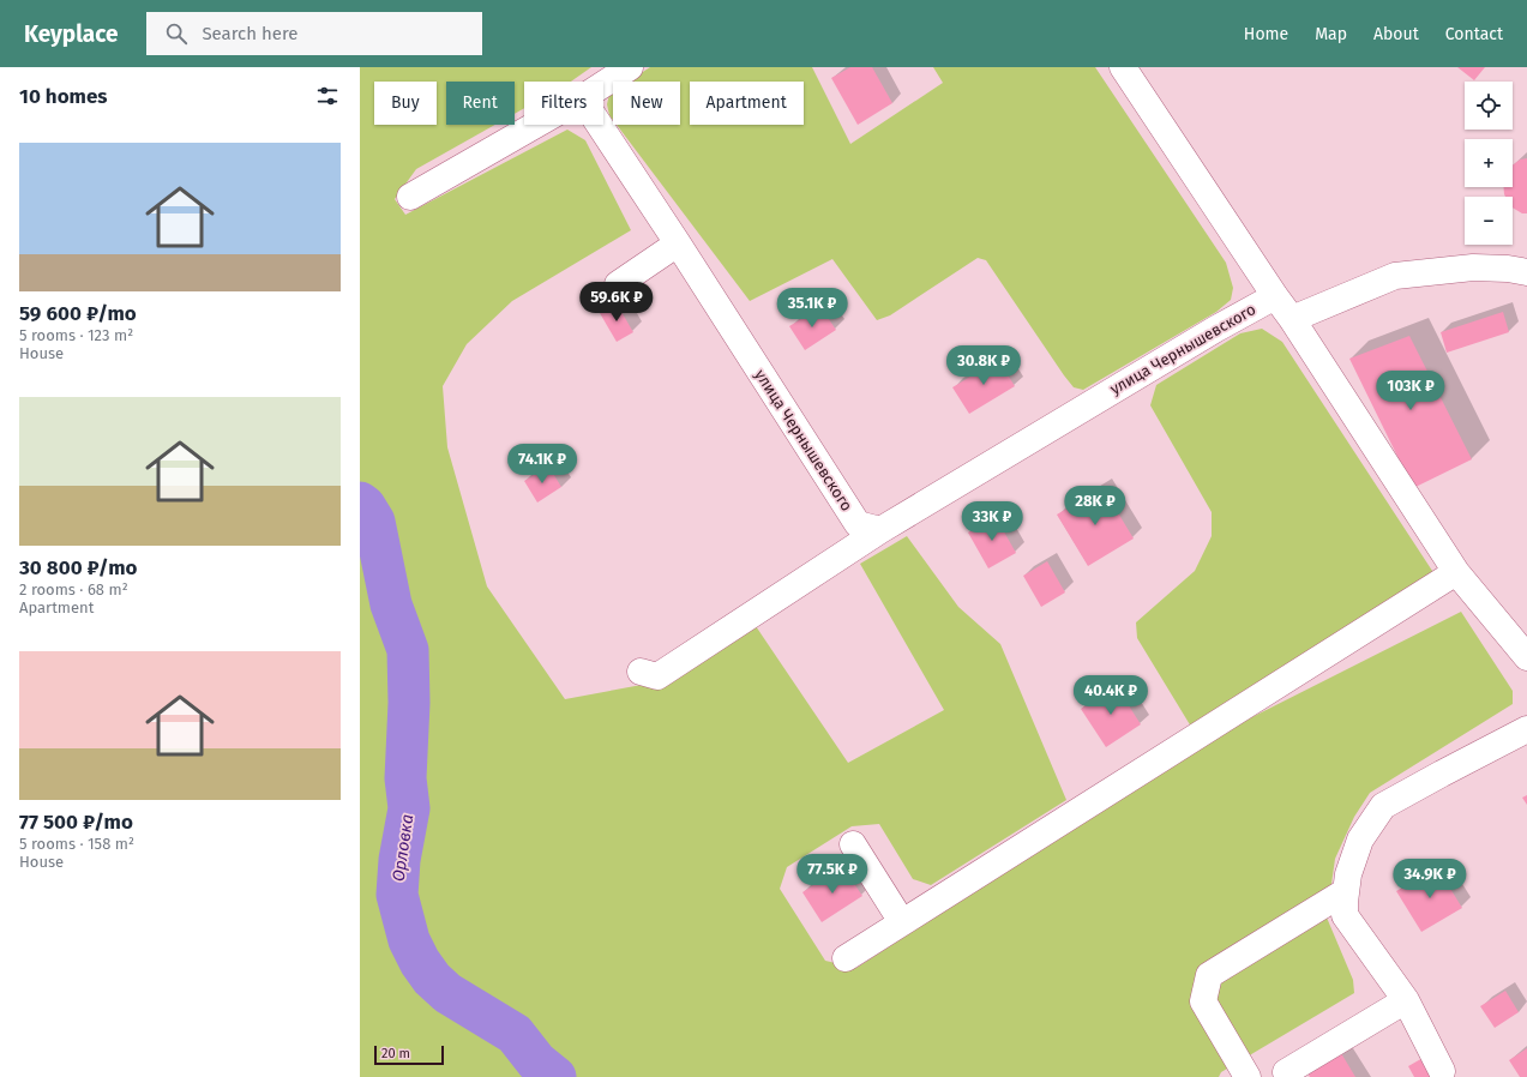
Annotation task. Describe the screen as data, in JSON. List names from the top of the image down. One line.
{"streets":{"street":["улица Чернышевского"]},"water":["Орловка"],"scale_bar":"20 m","page":{"header":"Keyplace","search":"Search here","nav":["Home","Map","About","Contact"],"heading":"10 homes","map_buttons":["+","−"],"chip":["Buy","Rent","Filters","New","Apartment"],"list":[{"name":"59 600 ₽/mo","note":"5 rooms · 123 m² · House"},{"name":"30 800 ₽/mo","note":"2 rooms · 68 m² · Apartment"},{"name":"77 500 ₽/mo","note":"5 rooms · 158 m² · House"}],"price":["59.6K ₽","35.1K ₽","30.8K ₽","103K ₽","74.1K ₽","28K ₽","33K ₽","40.4K ₽","77.5K ₽","34.9K ₽"],"scale":"20 m"}}
